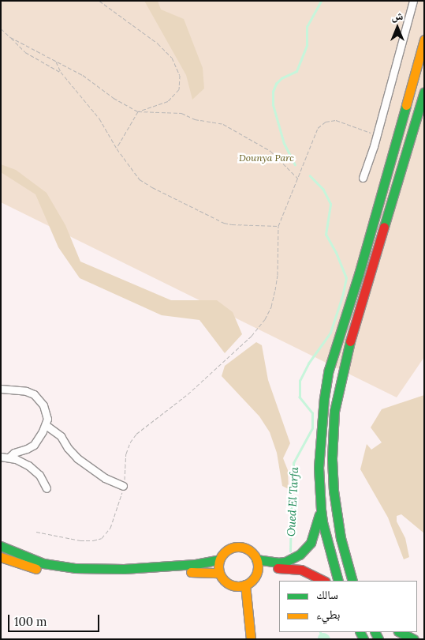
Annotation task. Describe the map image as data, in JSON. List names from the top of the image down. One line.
{"water":["Oued El Tarfa"],"parks":["Dounya Parc"],"legend":["سالك","بطيء"],"scale_bar":"100 m","north":"top"}
